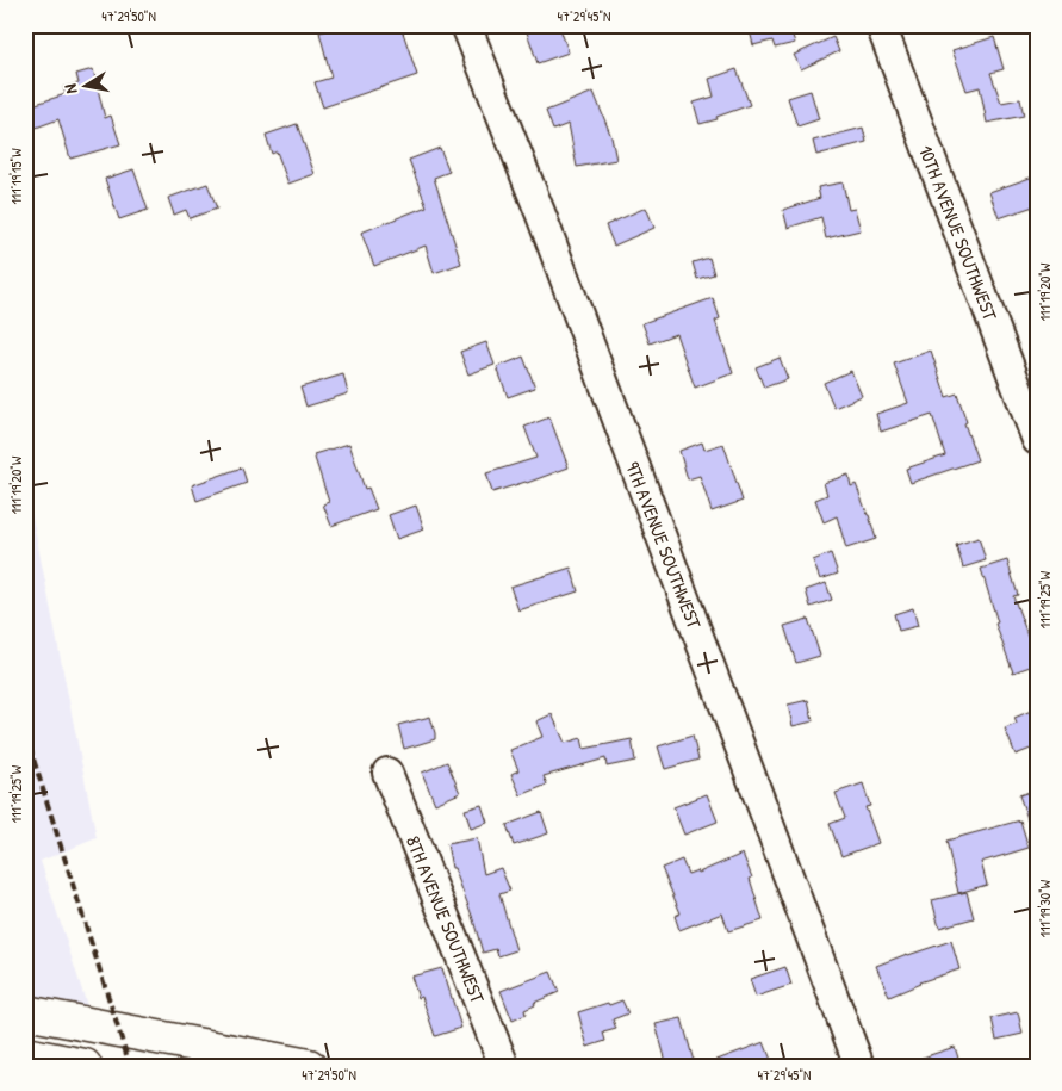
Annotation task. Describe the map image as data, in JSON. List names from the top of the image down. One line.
{"streets":{"street":["10TH AVENUE SOUTHWEST","9TH AVENUE SOUTHWEST","8TH AVENUE SOUTHWEST"]},"north":"left","coordinates":["47°29'50\"N","47°29'45\"N","111°19'15\"W","111°19'20\"W","111°19'25\"W","111°19'30\"W"]}
